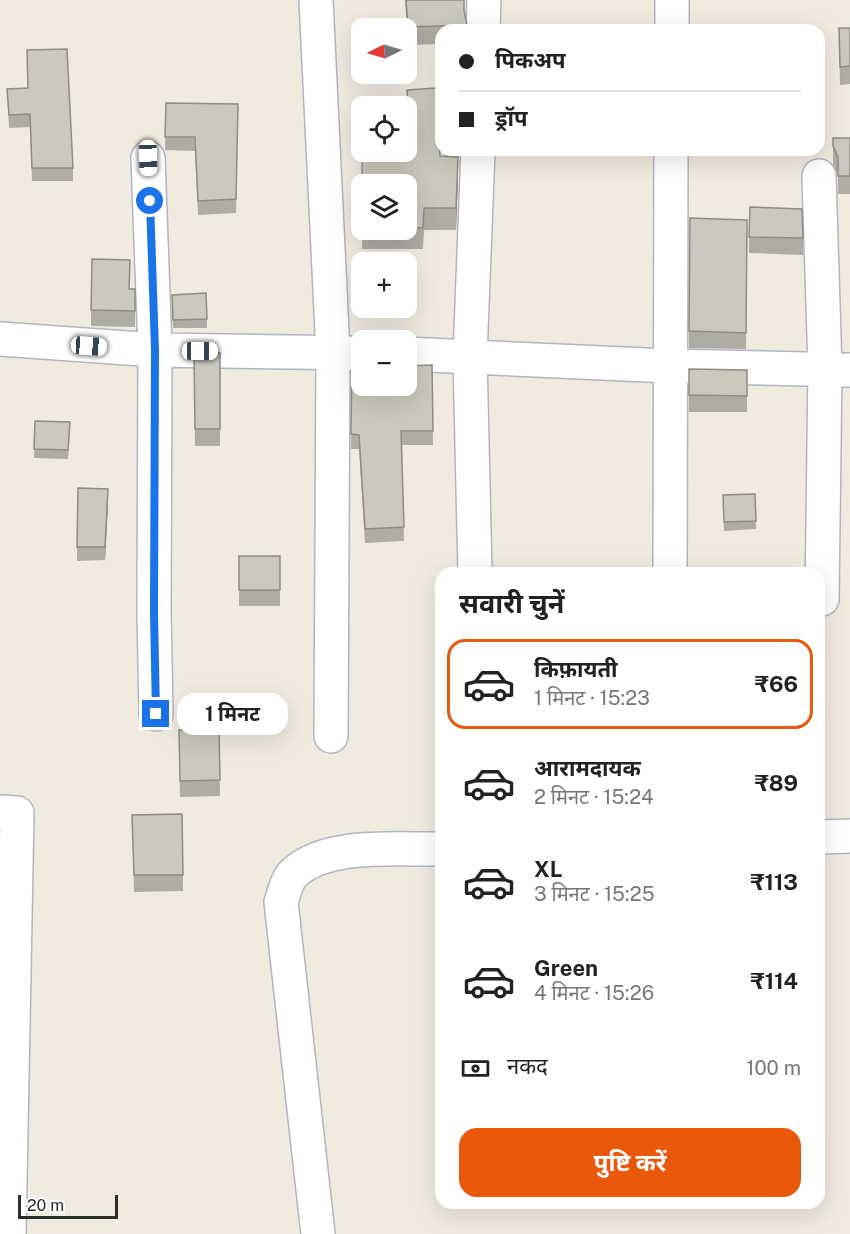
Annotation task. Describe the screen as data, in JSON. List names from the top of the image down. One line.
{"scale_bar":"20 m","north":"left","page":{"map_buttons":["+","−"],"banner":["पिकअप","ड्रॉप"],"heading":"सवारी चुनें","list":[{"name":"किफ़ायती","note":"1 मिनट · 15:23","value":"₹66"},{"name":"आरामदायक","note":"2 मिनट · 15:24","value":"₹89"},{"name":"XL","note":"3 मिनट · 15:25","value":"₹113"},{"name":"Green","note":"4 मिनट · 15:26","value":"₹114"}],"bubble":"1 मिनट","pay":["नकद","100 m"],"buttons":"पुष्टि करें","scale":"20 m"}}
